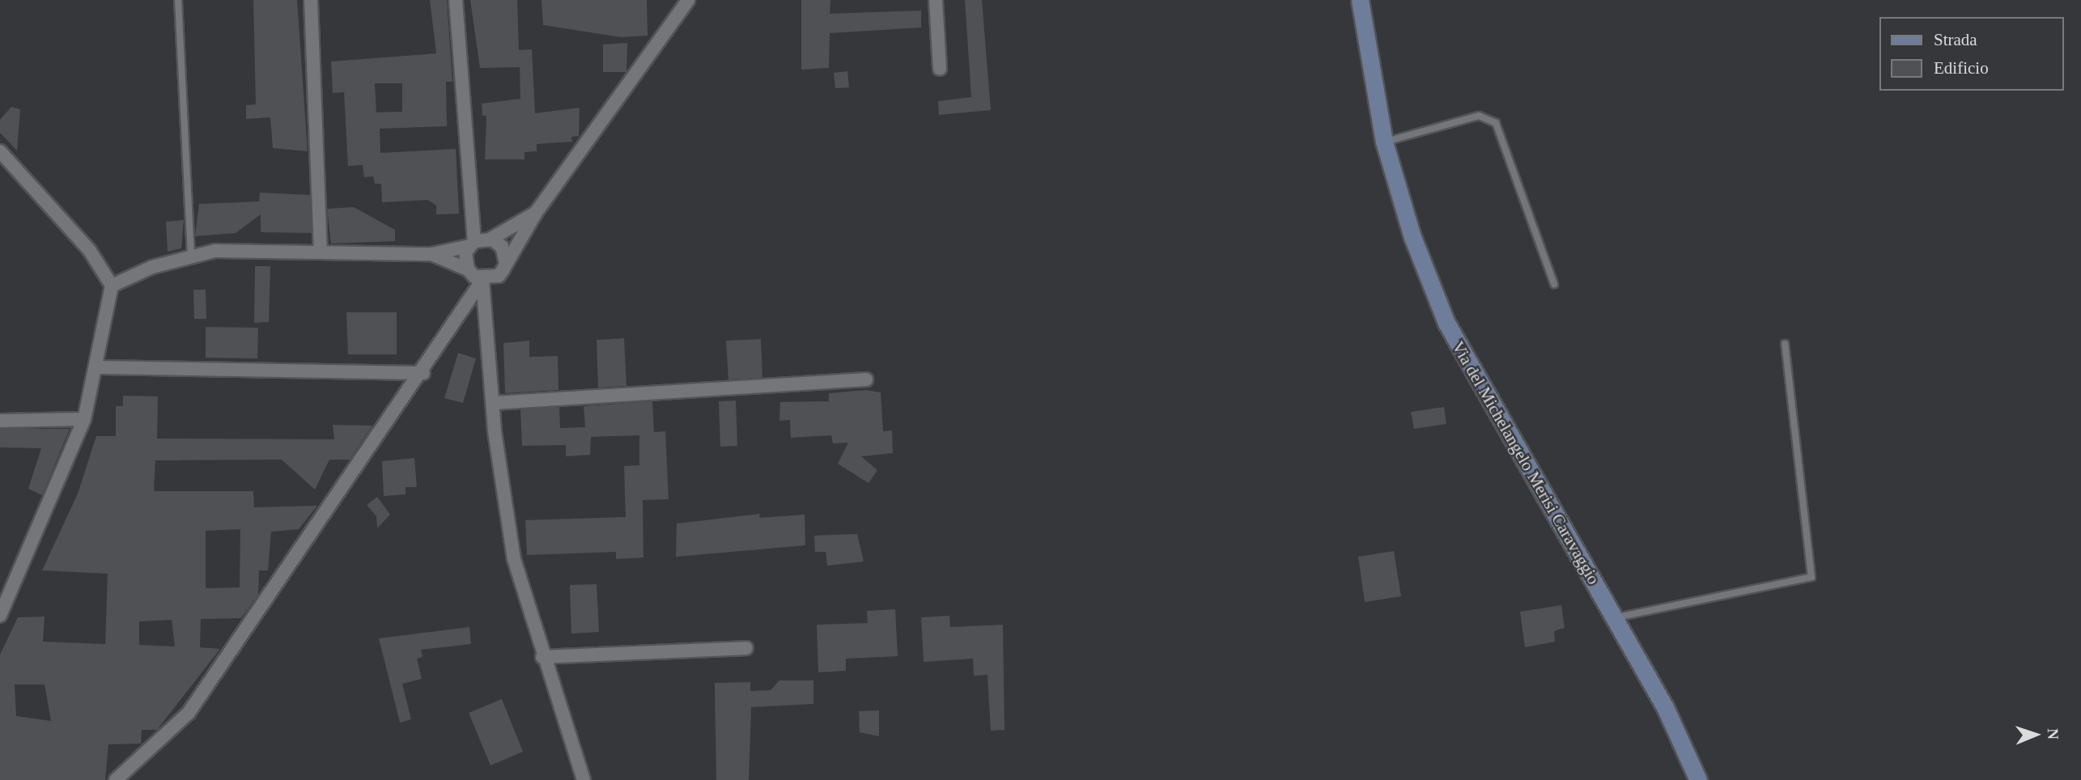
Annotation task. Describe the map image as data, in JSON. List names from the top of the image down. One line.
{"streets":{"street":["Via del Michelangelo Merisi Caravaggio"]},"legend":["Strada","Edificio"],"north":"right"}
